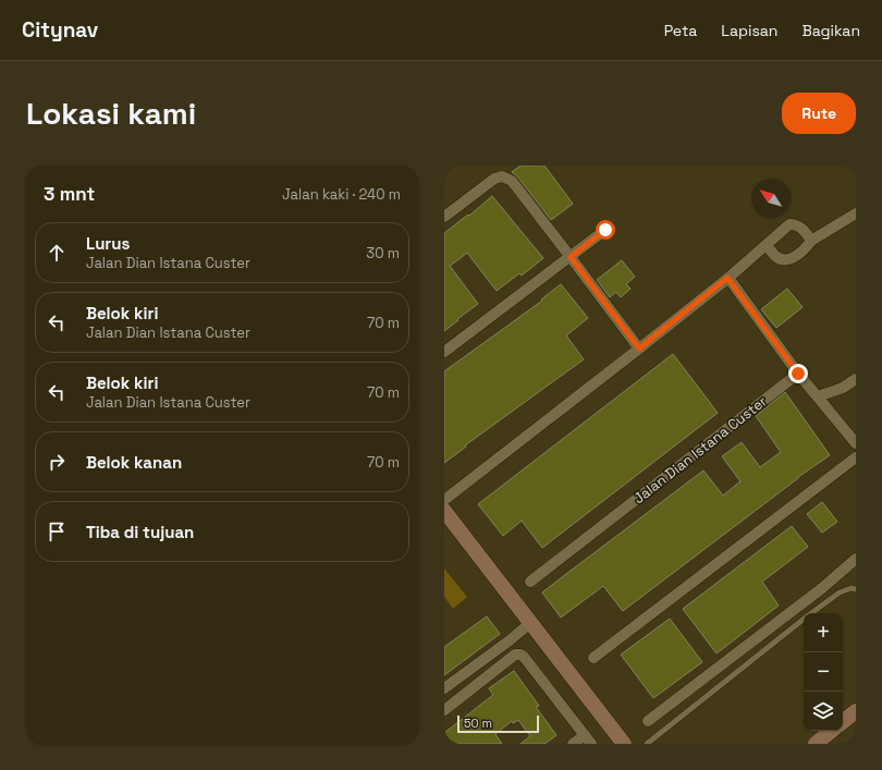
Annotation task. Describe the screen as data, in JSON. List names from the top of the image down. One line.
{"streets":{"street":["Jalan Dian Istana Custer"]},"scale_bar":"50 m","north":"top left","page":{"header":"Citynav","nav":["Peta","Lapisan","Bagikan"],"buttons":"Rute","title":"Lokasi kami","heading":["3 mnt","Jalan kaki · 240 m"],"list":[["Lurus","Jalan Dian Istana Custer","30 m"],["Belok kiri","Jalan Dian Istana Custer","70 m"],["Belok kiri","Jalan Dian Istana Custer","70 m"],["Belok kanan","70 m"],"Tiba di tujuan"],"map_buttons":["+","−"],"scale":"50 m"}}
